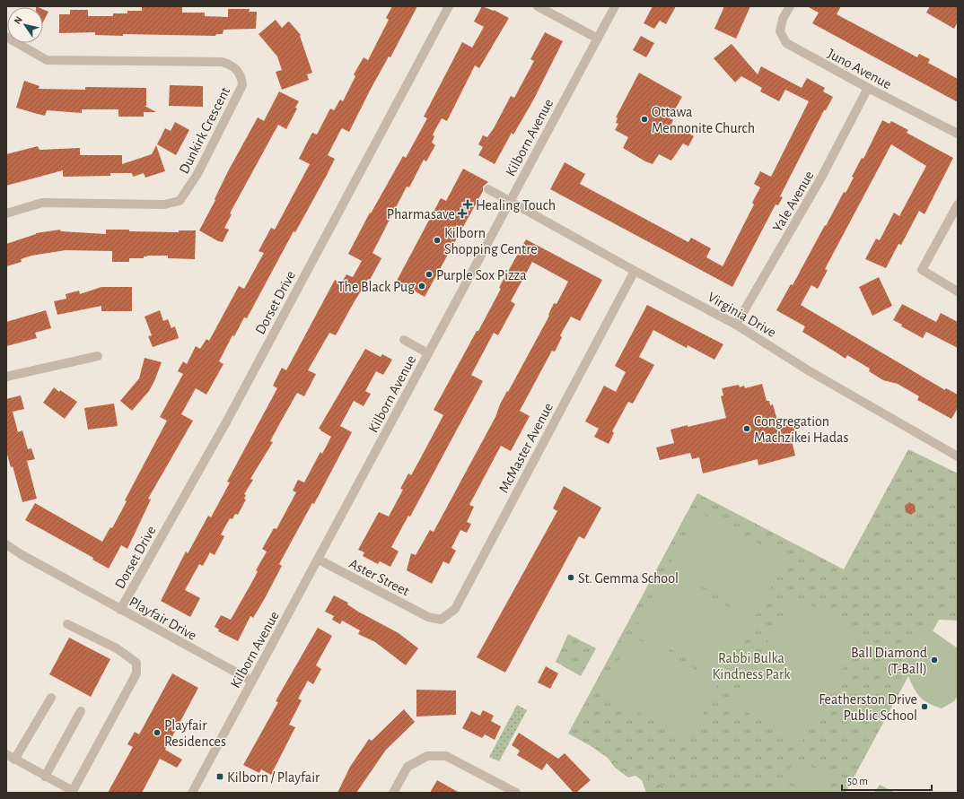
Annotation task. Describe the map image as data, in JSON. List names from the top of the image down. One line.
{"streets":{"street":["Juno Avenue","Dunkirk Crescent","Kilborn Avenue","Yale Avenue","Dorset Drive","Virginia Drive","McMaster Avenue","Aster Street","Playfair Drive"]},"crossings":[["Juno Avenue","Yale Avenue"],["Kilborn Avenue","Virginia Drive"],["Kilborn Avenue","Aster Street"],["Kilborn Avenue","Playfair Drive"],["Yale Avenue","Virginia Drive"],["Dorset Drive","Playfair Drive"],["Virginia Drive","McMaster Avenue"],["McMaster Avenue","Aster Street"]],"parks":["Rabbi Bulka Kindness Park"],"places":{"other":["Ottawa Mennonite Church","Kilborn Shopping Centre","Purple Sox Pizza","The Black Pug","Congregation Machzikei Hadas","St. Gemma School","Ball Diamond (T-Ball)","Featherston Drive Public School","Playfair Residences"],"health":["Healing Touch","Pharmasave"],"transit":["Kilborn / Playfair"]},"scale_bar":"50 m","north":"top left"}
